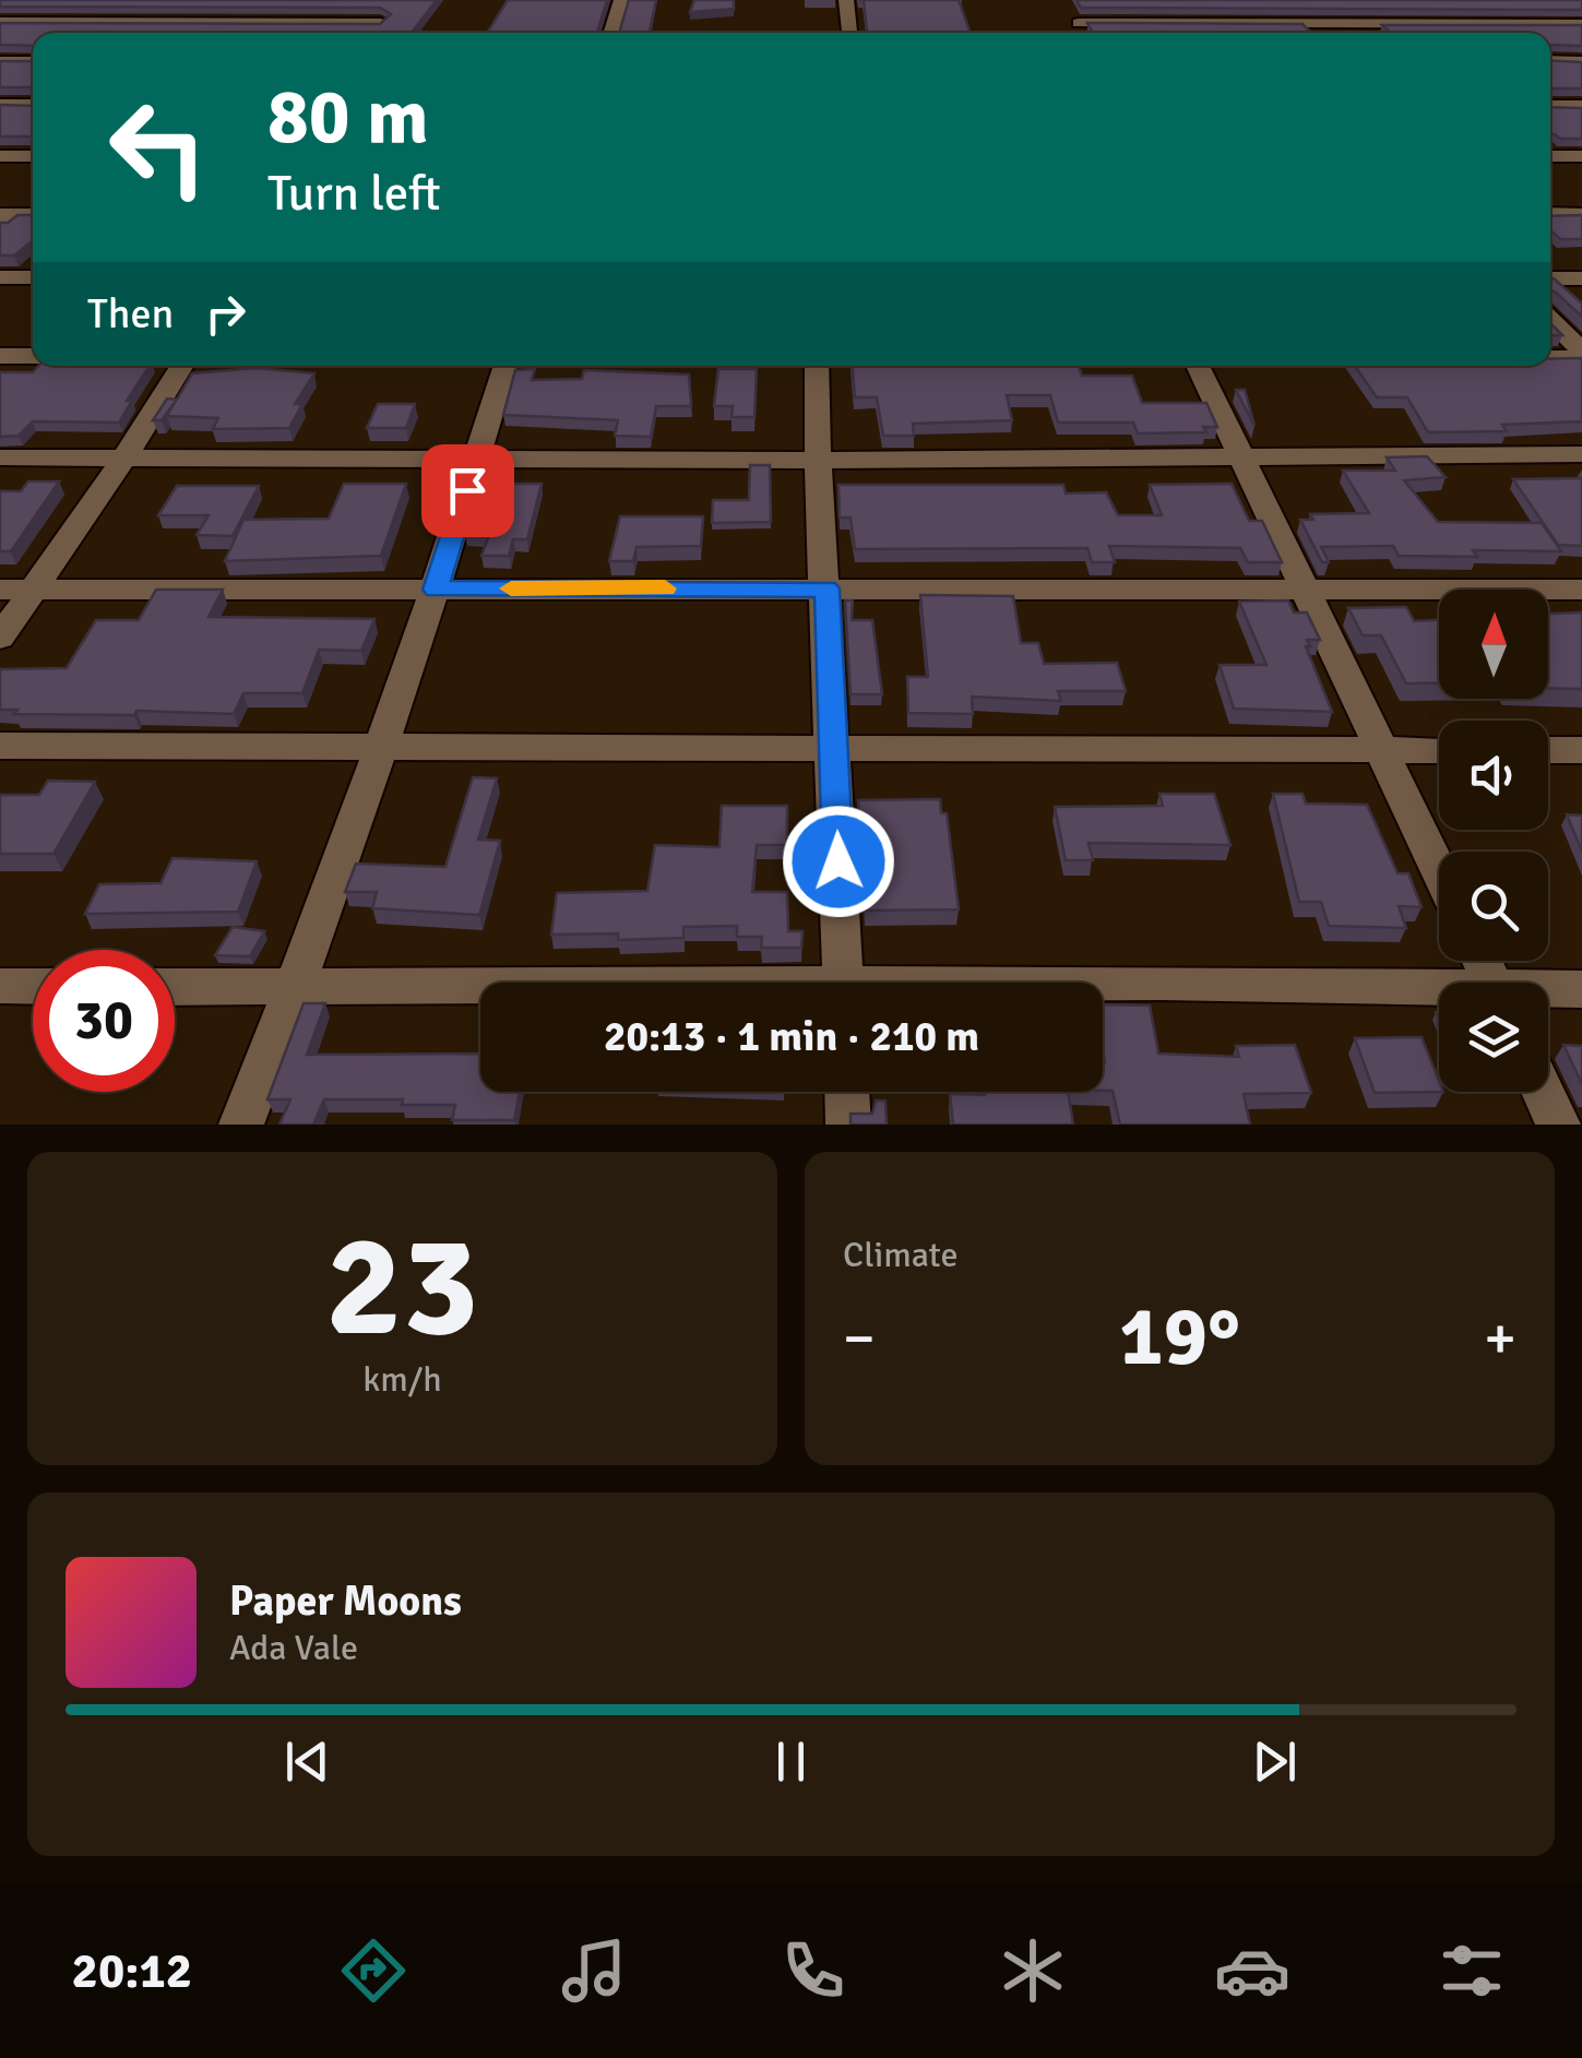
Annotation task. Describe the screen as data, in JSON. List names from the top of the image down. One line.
{"north":"top","page":{"turn":["80 m","Turn left"],"then":"Then","limit":"30","trip":"20:13 · 1 min · 210 m","tile":[["23","km/h"],"Climate"],"heat":["−","19°","+"],"song":["Paper Moons","Ada Vale"],"tabs":"20:12"}}
